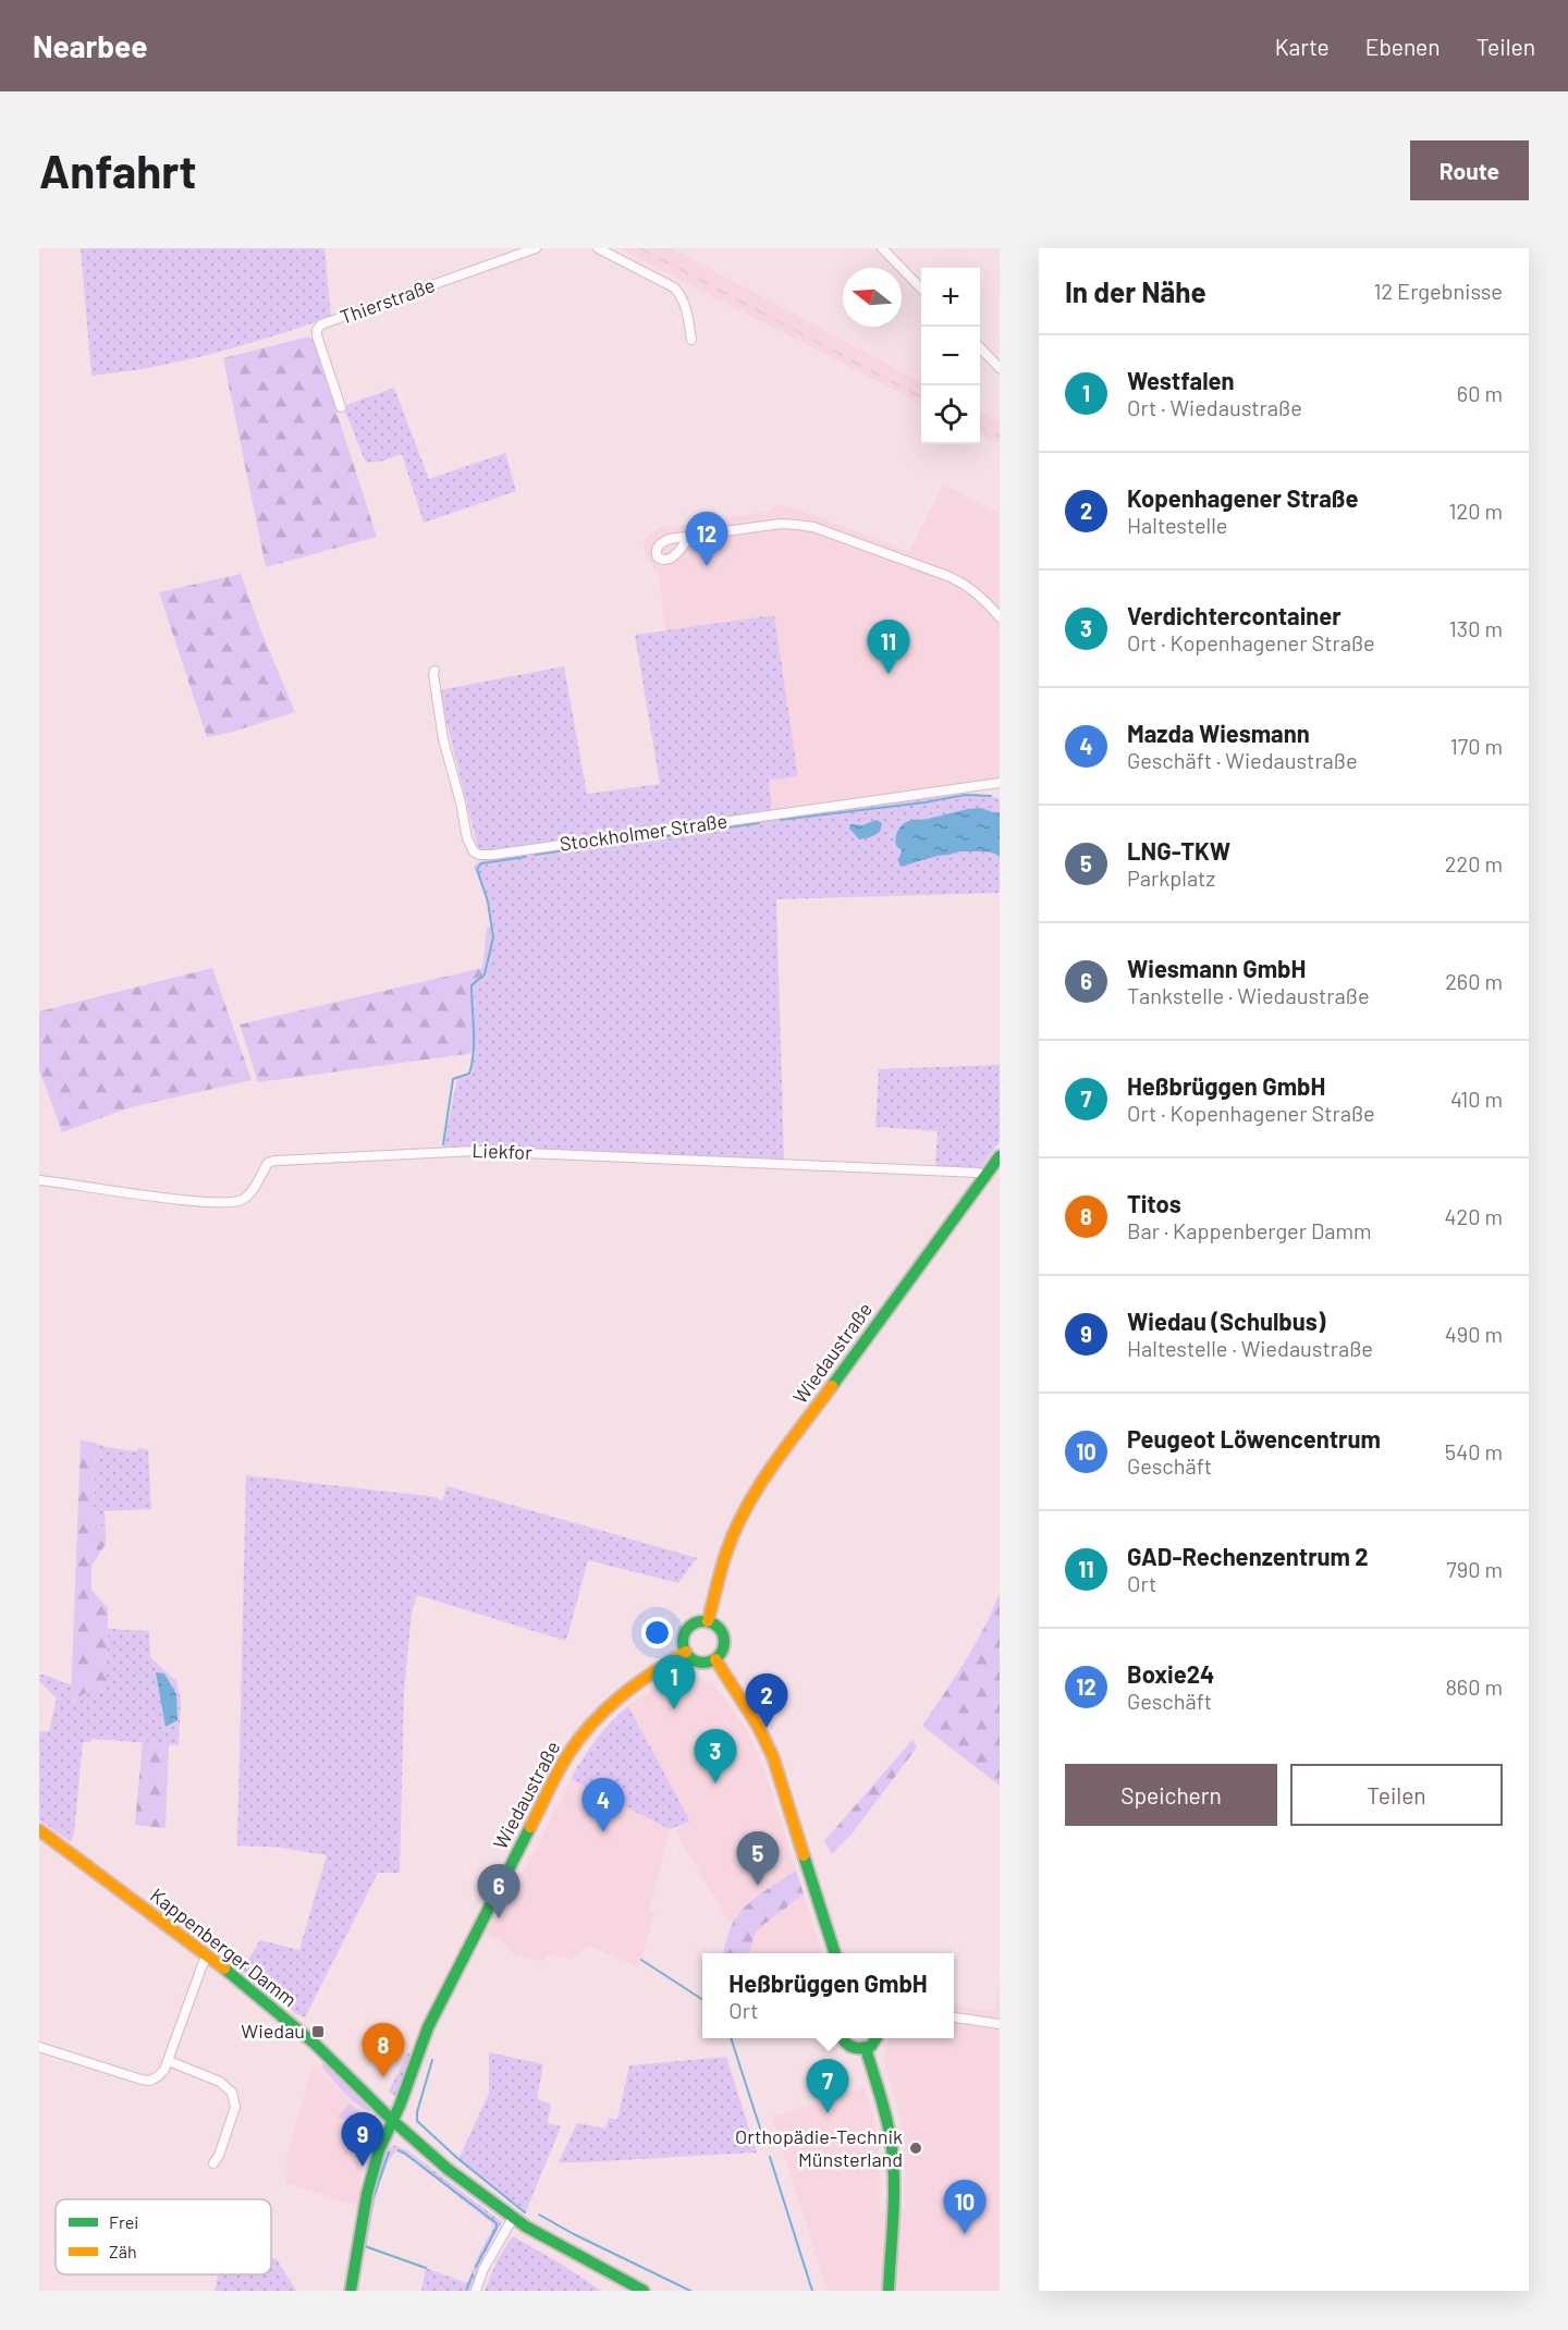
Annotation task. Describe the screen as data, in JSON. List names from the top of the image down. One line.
{"streets":{"main road":["Wiedaustraße","Kappenberger Damm"],"street":["Thierstraße","Stockholmer Straße","Liekfor"]},"crossings":[["Liekfor","Wiedaustraße"],["Wiedaustraße","Kappenberger Damm"]],"places":{"transit":["Wiedau"],"other":["Orthopädie-Technik Münsterland"]},"legend":["Frei","Zäh"],"north":"left","page":{"header":"Nearbee","nav":["Karte","Ebenen","Teilen"],"buttons":["Route",["Speichern","Teilen"]],"title":"Anfahrt","heading":["In der Nähe","12 Ergebnisse"],"map_buttons":["+","−"],"list":[{"mark":"1","name":"Westfalen","note":"Ort · Wiedaustraße","value":"60 m"},{"mark":"2","name":"Kopenhagener Straße","note":"Haltestelle","value":"120 m"},{"mark":"3","name":"Verdichtercontainer","note":"Ort · Kopenhagener Straße","value":"130 m"},{"mark":"4","name":"Mazda Wiesmann","note":"Geschäft · Wiedaustraße","value":"170 m"},{"mark":"5","name":"LNG-TKW","note":"Parkplatz","value":"220 m"},{"mark":"6","name":"Wiesmann GmbH","note":"Tankstelle · Wiedaustraße","value":"260 m"},{"mark":"7","name":"Heßbrüggen GmbH","note":"Ort · Kopenhagener Straße","value":"410 m"},{"mark":"8","name":"Titos","note":"Bar · Kappenberger Damm","value":"420 m"},{"mark":"9","name":"Wiedau (Schulbus)","note":"Haltestelle · Wiedaustraße","value":"490 m"},{"mark":"10","name":"Peugeot Löwencentrum","note":"Geschäft","value":"540 m"},{"mark":"11","name":"GAD-Rechenzentrum 2","note":"Ort","value":"790 m"},{"mark":"12","name":"Boxie24","note":"Geschäft","value":"860 m"}],"pins":["12","11","1","2","3","4","5","6","8","7","9","10"],"popup":["Heßbrüggen GmbH","Ort"]}}
